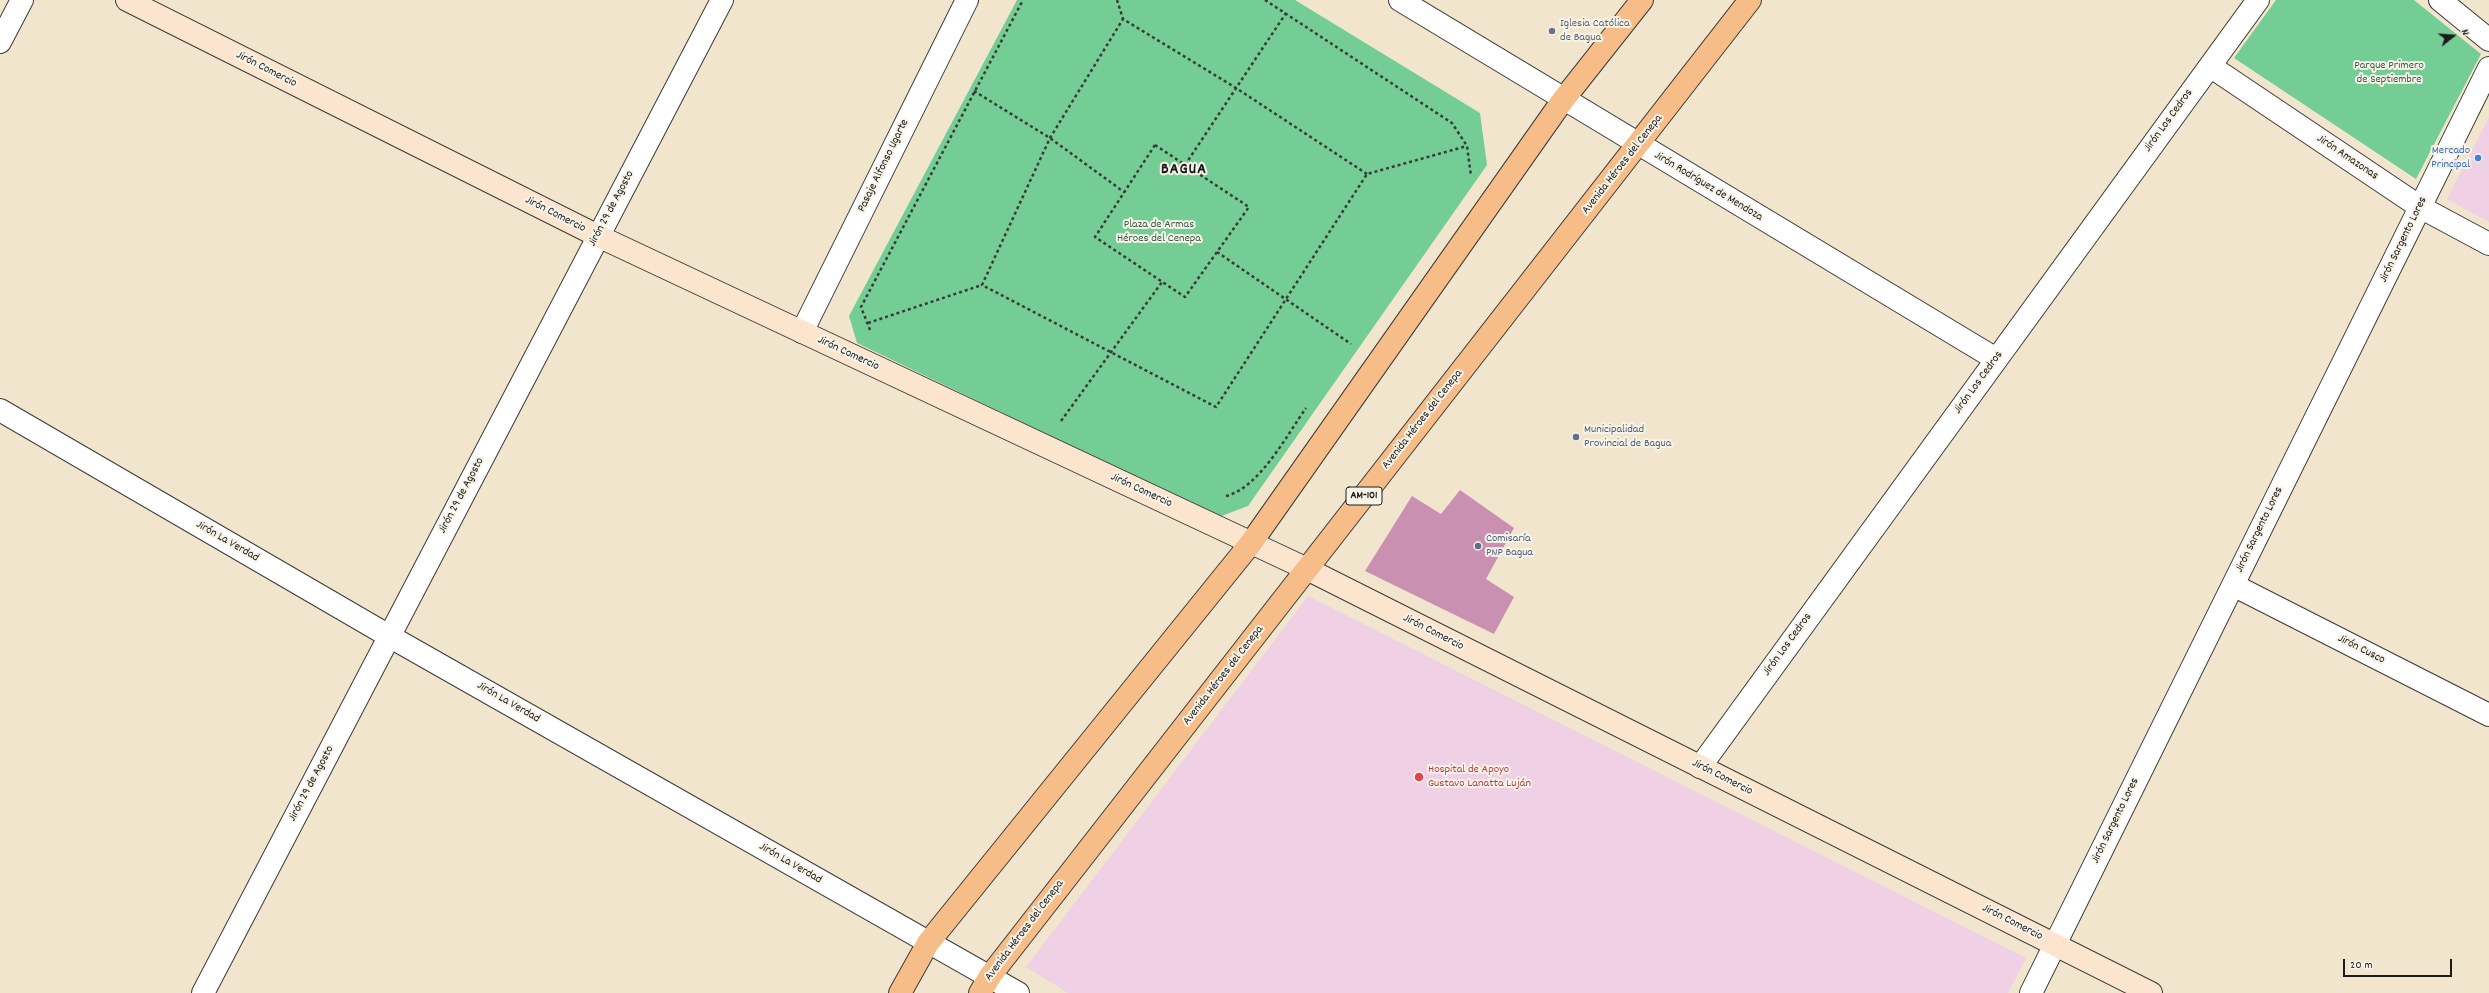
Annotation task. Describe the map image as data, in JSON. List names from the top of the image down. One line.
{"streets":{"main road":["Avenida Héroes del Cenepa","AM-101"],"street":["Jirón Comercio","Jirón Los Cedros","Jirón Amazonas","Pasaje Alfonso Ugarte","Jirón Rodríguez de Mendoza","Jirón 29 de Agosto","Jirón Sargento Lores","Jirón La Verdad","Jirón Cusco"]},"crossings":[["Jirón Comercio","Jirón Los Cedros"],["Jirón Comercio","Avenida Héroes del Cenepa"],["Jirón Comercio","Pasaje Alfonso Ugarte"],["Jirón Comercio","Jirón 29 de Agosto"],["Jirón Comercio","Jirón Sargento Lores"],["Jirón Los Cedros","Jirón Amazonas"],["Jirón Los Cedros","Jirón Rodríguez de Mendoza"],["Jirón Amazonas","Jirón Sargento Lores"],["Avenida Héroes del Cenepa","Jirón Rodríguez de Mendoza"],["Avenida Héroes del Cenepa","Jirón La Verdad"],["Jirón 29 de Agosto","Jirón La Verdad"],["Jirón Sargento Lores","Jirón Cusco"]],"districts":["BAGUA"],"parks":["Parque Primero de Septiembre","Plaza de Armas Héroes del Cenepa"],"places":["Iglesia Católica de Bagua","Mercado Principal","Municipalidad Provincial de Bagua","Comisaría PNP Bagua","Hospital de Apoyo Gustavo Lanatta Luján"],"scale_bar":"20 m","north":"right"}
